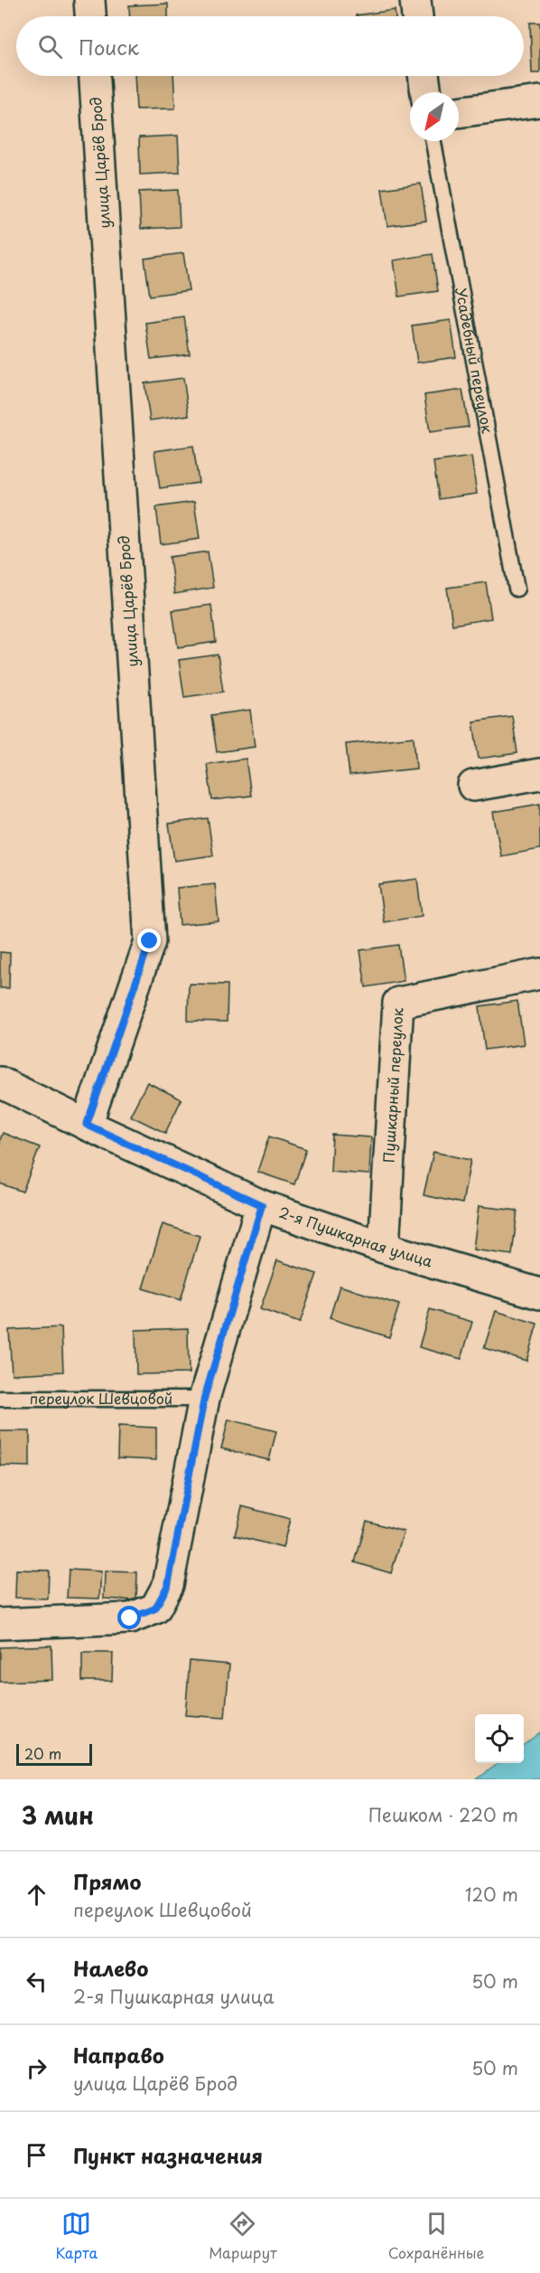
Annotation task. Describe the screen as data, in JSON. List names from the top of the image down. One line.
{"streets":{"street":["улица Царёв Брод","Пушкарный переулок","2-я Пушкарная улица"],"lane":["Усадебный переулок","переулок Шевцовой"]},"crossings":[["улица Царёв Брод","2-я Пушкарная улица"],["Пушкарный переулок","2-я Пушкарная улица"]],"scale_bar":"20 m","north":"bottom left","page":{"search":"Поиск","scale":"20 m","heading":["3 мин","Пешком · 220 m"],"list":[["Прямо","переулок Шевцовой","120 m"],["Налево","2-я Пушкарная улица","50 m"],["Направо","улица Царёв Брод","50 m"],"Пункт назначения"],"nav":["Карта","Маршрут","Сохранённые"]}}
